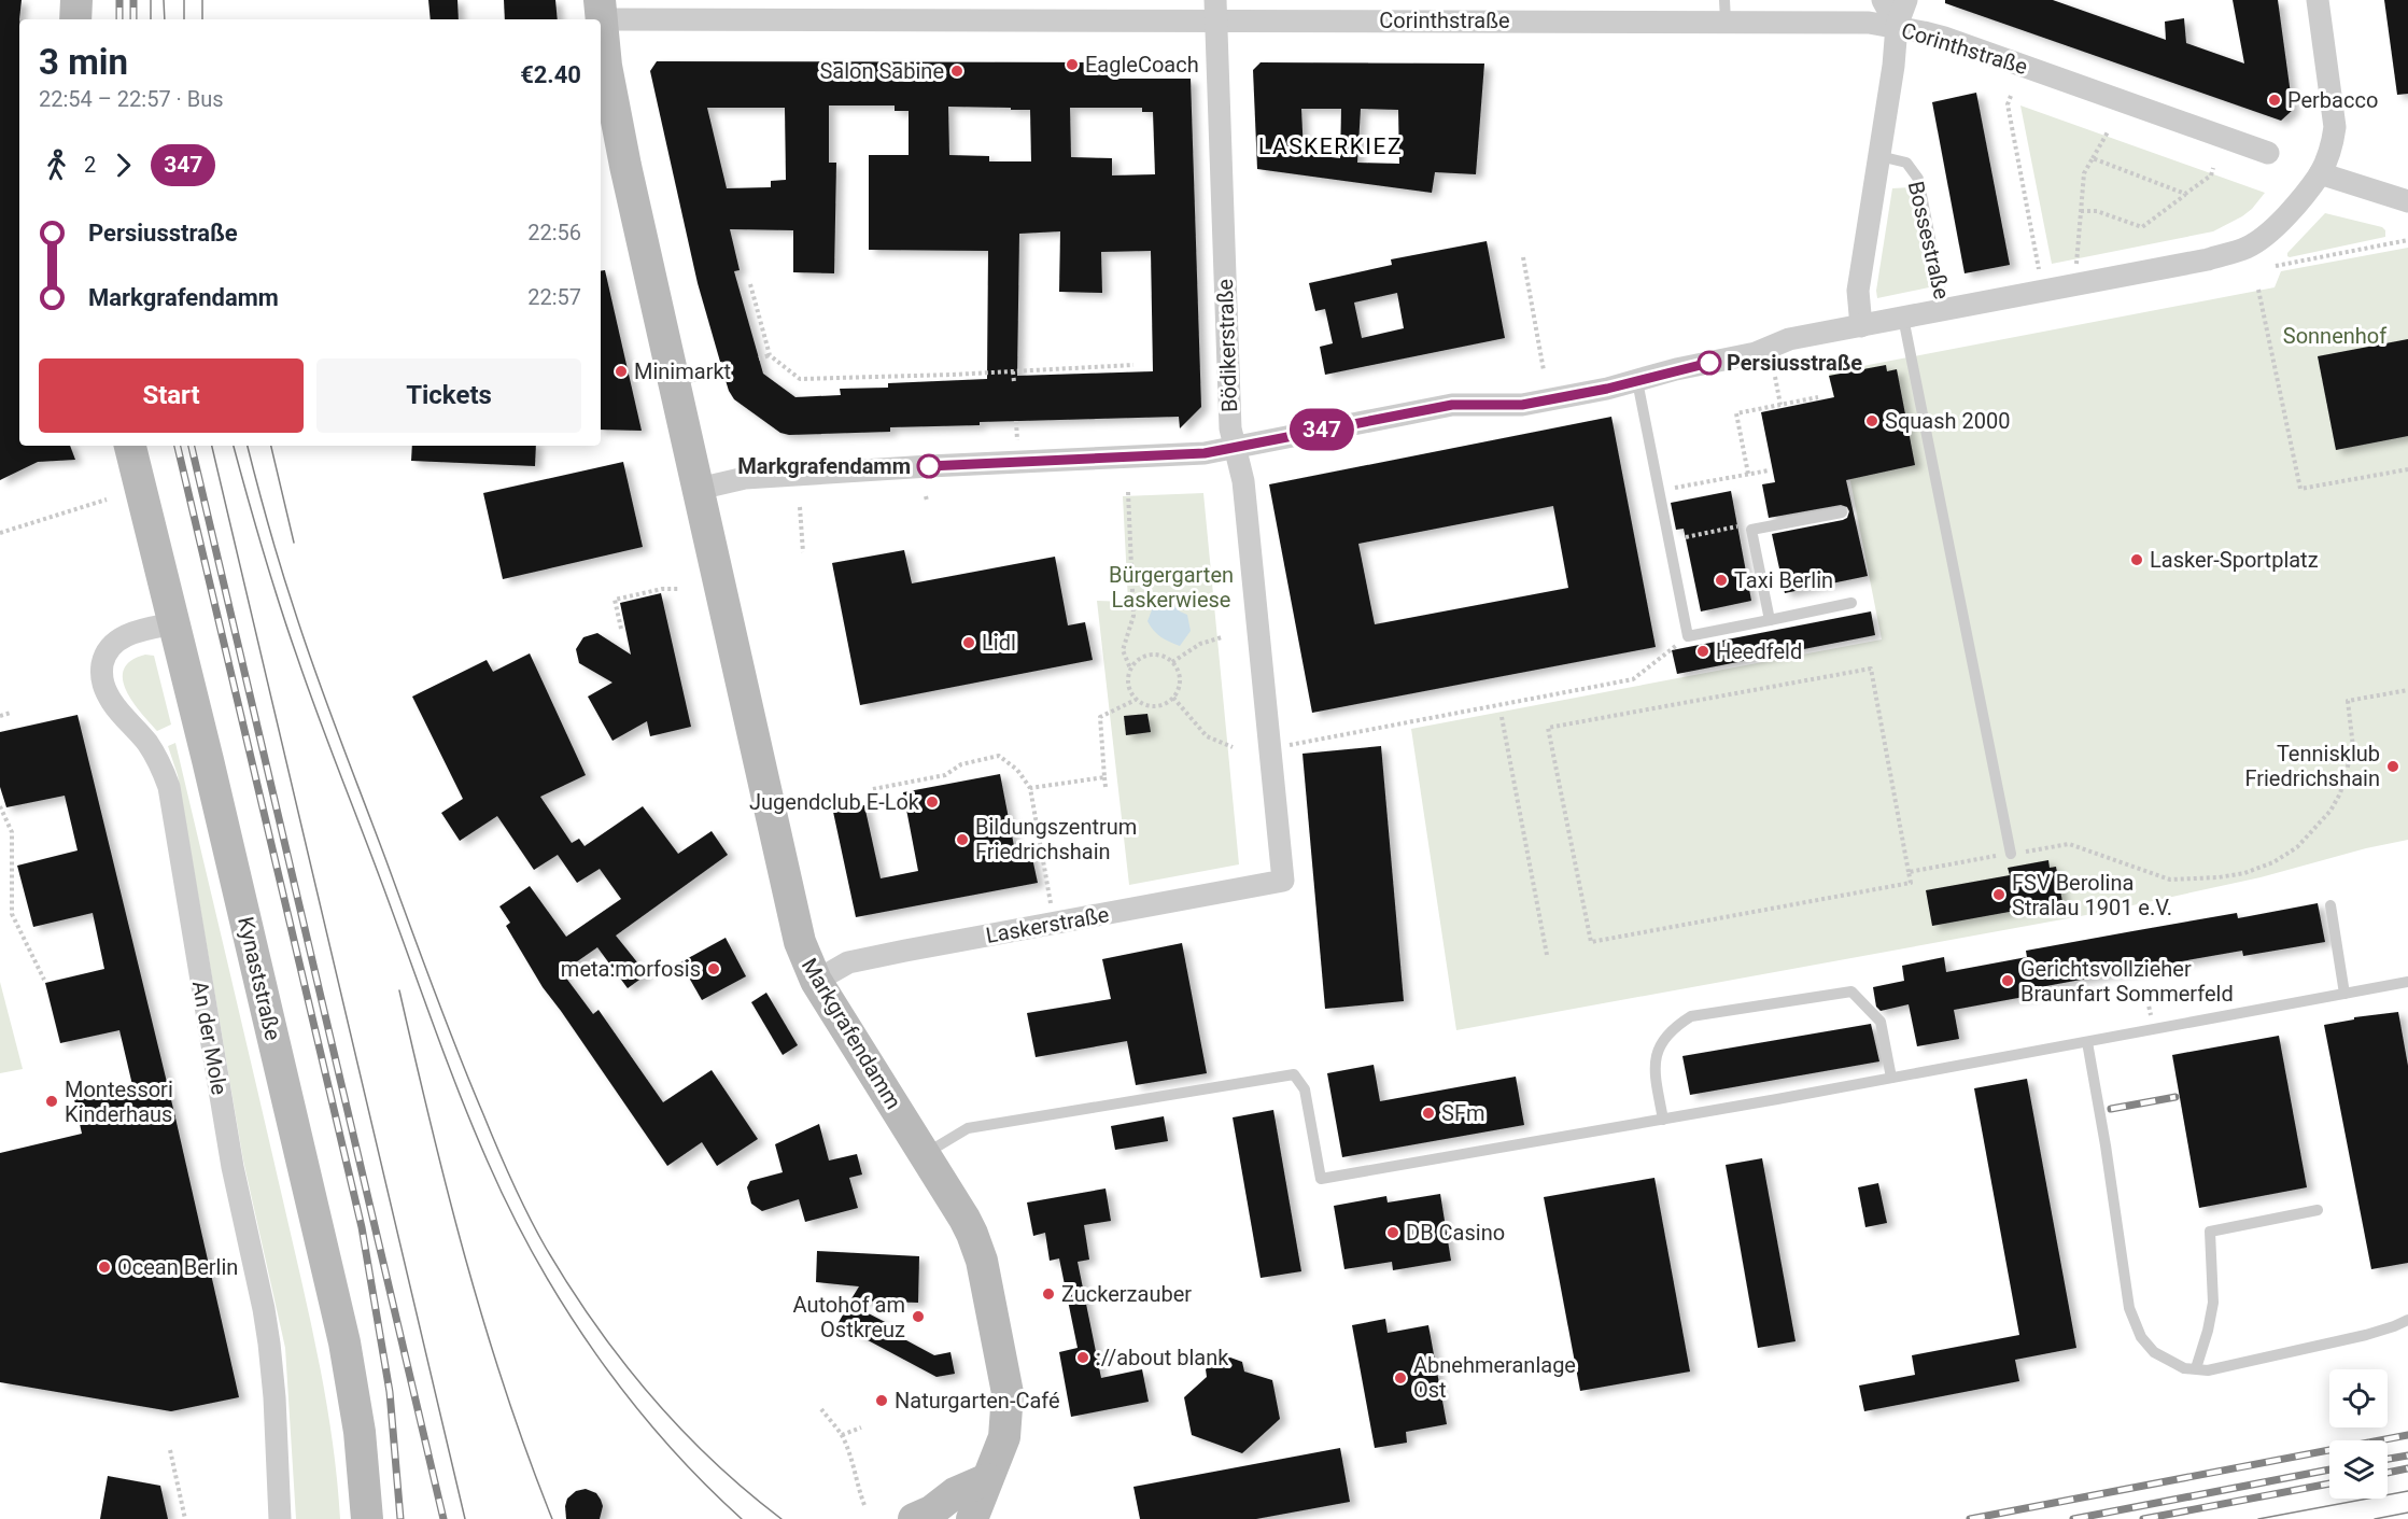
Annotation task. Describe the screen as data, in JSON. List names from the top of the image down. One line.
{"streets":{"main road":["Kynaststraße","Markgrafendamm"],"street":["Corinthstraße","Bossestraße","Bödikerstraße","Laskerstraße","An der Mole"]},"crossings":[["Corinthstraße","Bossestraße"],["Corinthstraße","Bödikerstraße"],["Corinthstraße","Markgrafendamm"],["Bödikerstraße","Laskerstraße"],["Laskerstraße","Markgrafendamm"],["Kynaststraße","An der Mole"]],"districts":["LASKERKIEZ"],"parks":["Sonnenhof","Bürgergarten Laskerwiese"],"places":["EagleCoach","Salon Sabine","Perbacco","Persiusstraße","Minimarkt","Squash 2000","Markgrafendamm","Lasker-Sportplatz","Taxi Berlin","Lidl","Heedfeld","Tennisklub Friedrichshain","Jugendclub E-Lok","Bildungszentrum Friedrichshain","FSV Berolina Stralau 1901 e.V.","meta:morfosis","Gerichtsvollzieher Braunfart Sommerfeld","Montessori Kinderhaus","SFm","DB Casino","Ocean Berlin","Zuckerzauber","Autohof am Ostkreuz","://about blank","Abnehmeranlage Ost","Naturgarten-Café"],"lines":["bus line 347"],"page":{"on_map":"347","heading":["3 min","22:54 – 22:57 · Bus","€2.40"],"legs":["2","347"],"list":[{"name":"Persiusstraße","value":"22:56"},{"name":"Markgrafendamm","value":"22:57"}],"buttons":["Start","Tickets"]}}
